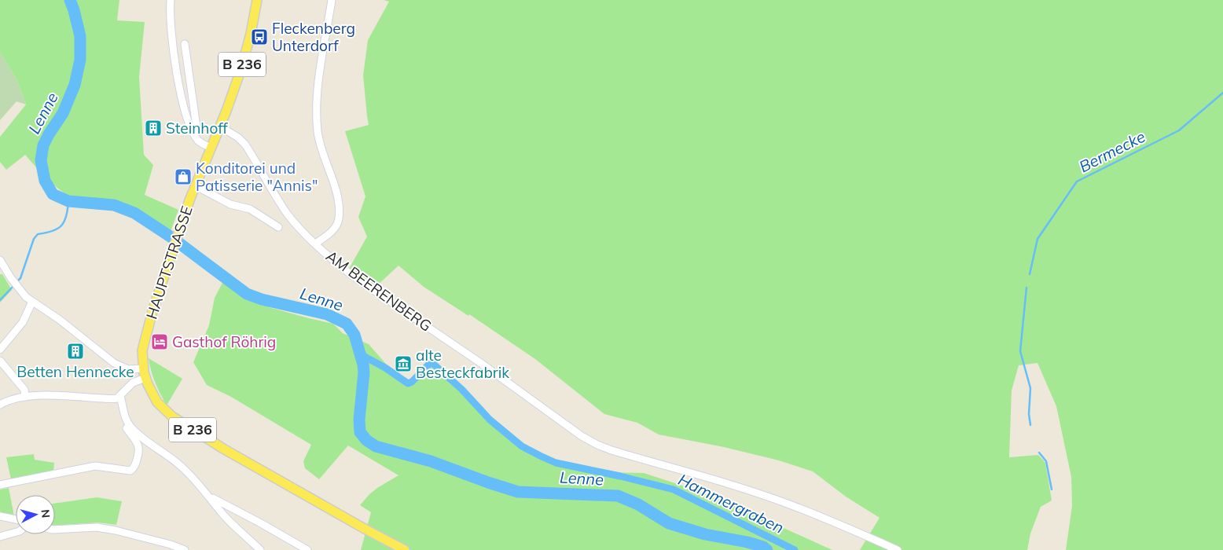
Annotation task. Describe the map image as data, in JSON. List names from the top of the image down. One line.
{"streets":{"main road":["B 236","HAUPTSTRASSE"],"street":["AM BEERENBERG"]},"crossings":[["HAUPTSTRASSE","AM BEERENBERG"]],"water":["Lenne","Bermecke","Hammergraben"],"places":{"bus stop":["Fleckenberg Unterdorf"],"building":["Steinhoff","Betten Hennecke"],"shop":["Konditorei und Patisserie \"Annis\""],"hotel":["Gasthof Röhrig"],"museum":["alte Besteckfabrik"]},"north":"right"}
